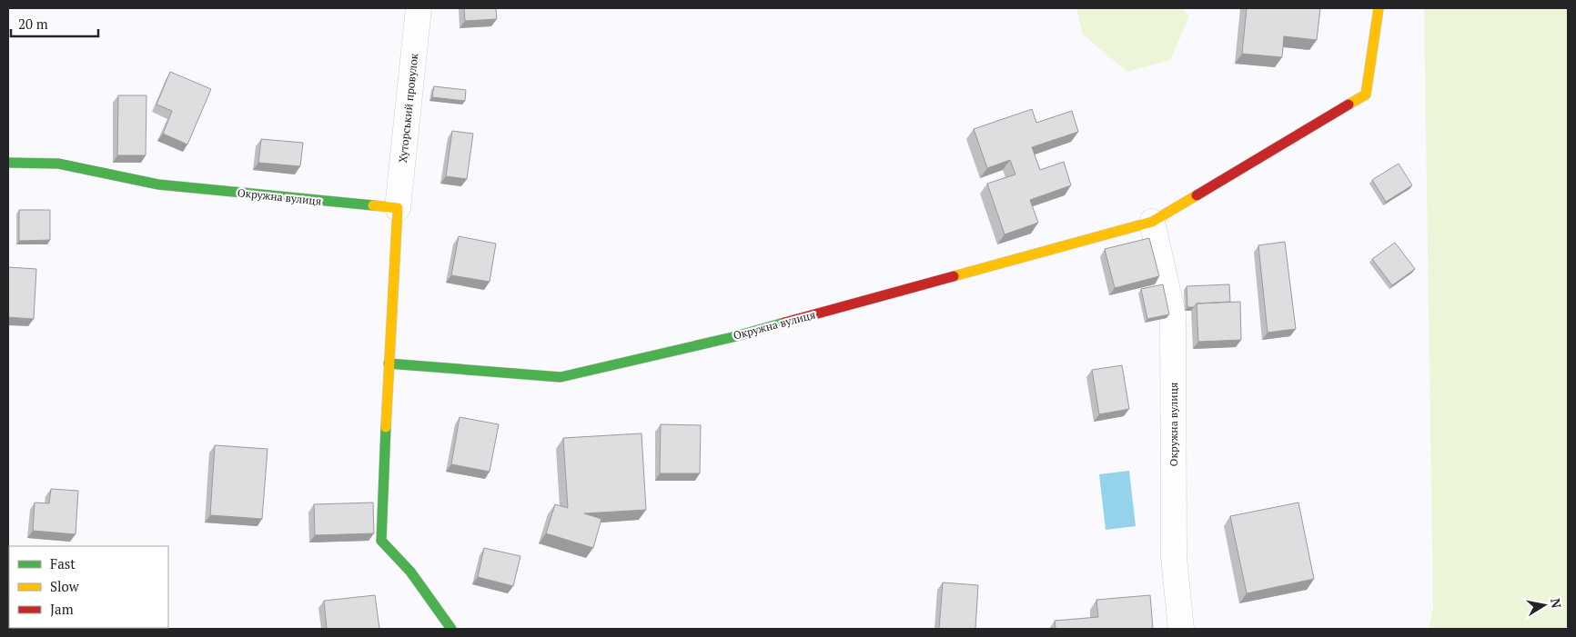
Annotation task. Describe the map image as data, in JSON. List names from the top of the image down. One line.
{"streets":{"street":["Хуторський провулок","Окружна вулиця"]},"crossings":[["Хуторський провулок","Окружна вулиця"]],"legend":["Fast","Slow","Jam"],"scale_bar":"20 m","north":"right"}
